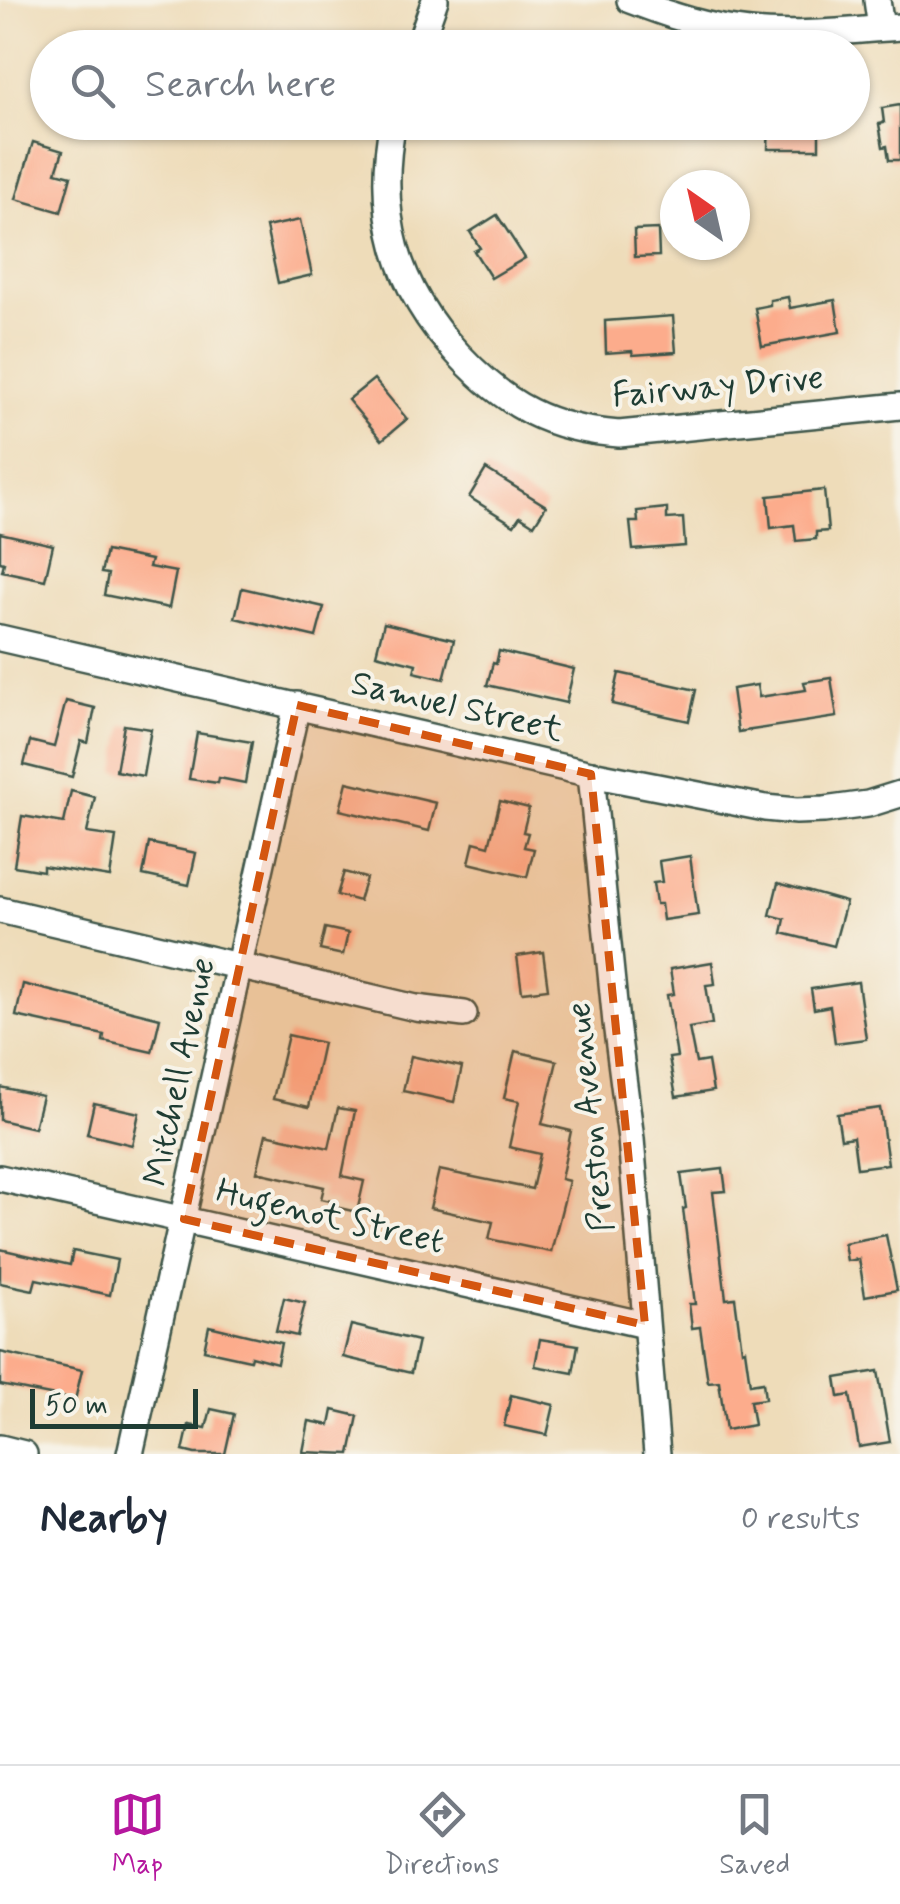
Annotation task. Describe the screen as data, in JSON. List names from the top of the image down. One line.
{"streets":{"street":["Fairway Drive","Samuel Street","Mitchell Avenue","Preston Avenue","Hugenot Street"]},"crossings":[["Samuel Street","Mitchell Avenue"],["Samuel Street","Preston Avenue"],["Mitchell Avenue","Hugenot Street"],["Preston Avenue","Hugenot Street"]],"scale_bar":"50 m","north":"top left","page":{"search":"Search here","scale":"50 m","heading":["Nearby","0 results"],"nav":["Map","Directions","Saved"]}}
